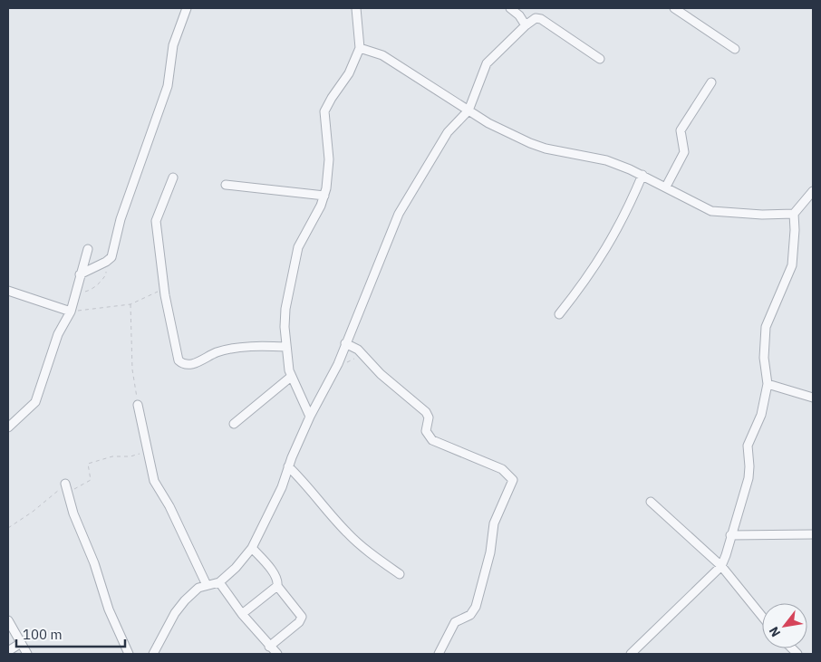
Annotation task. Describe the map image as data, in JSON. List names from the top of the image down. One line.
{"scale_bar":"100 m","north":"bottom left"}
